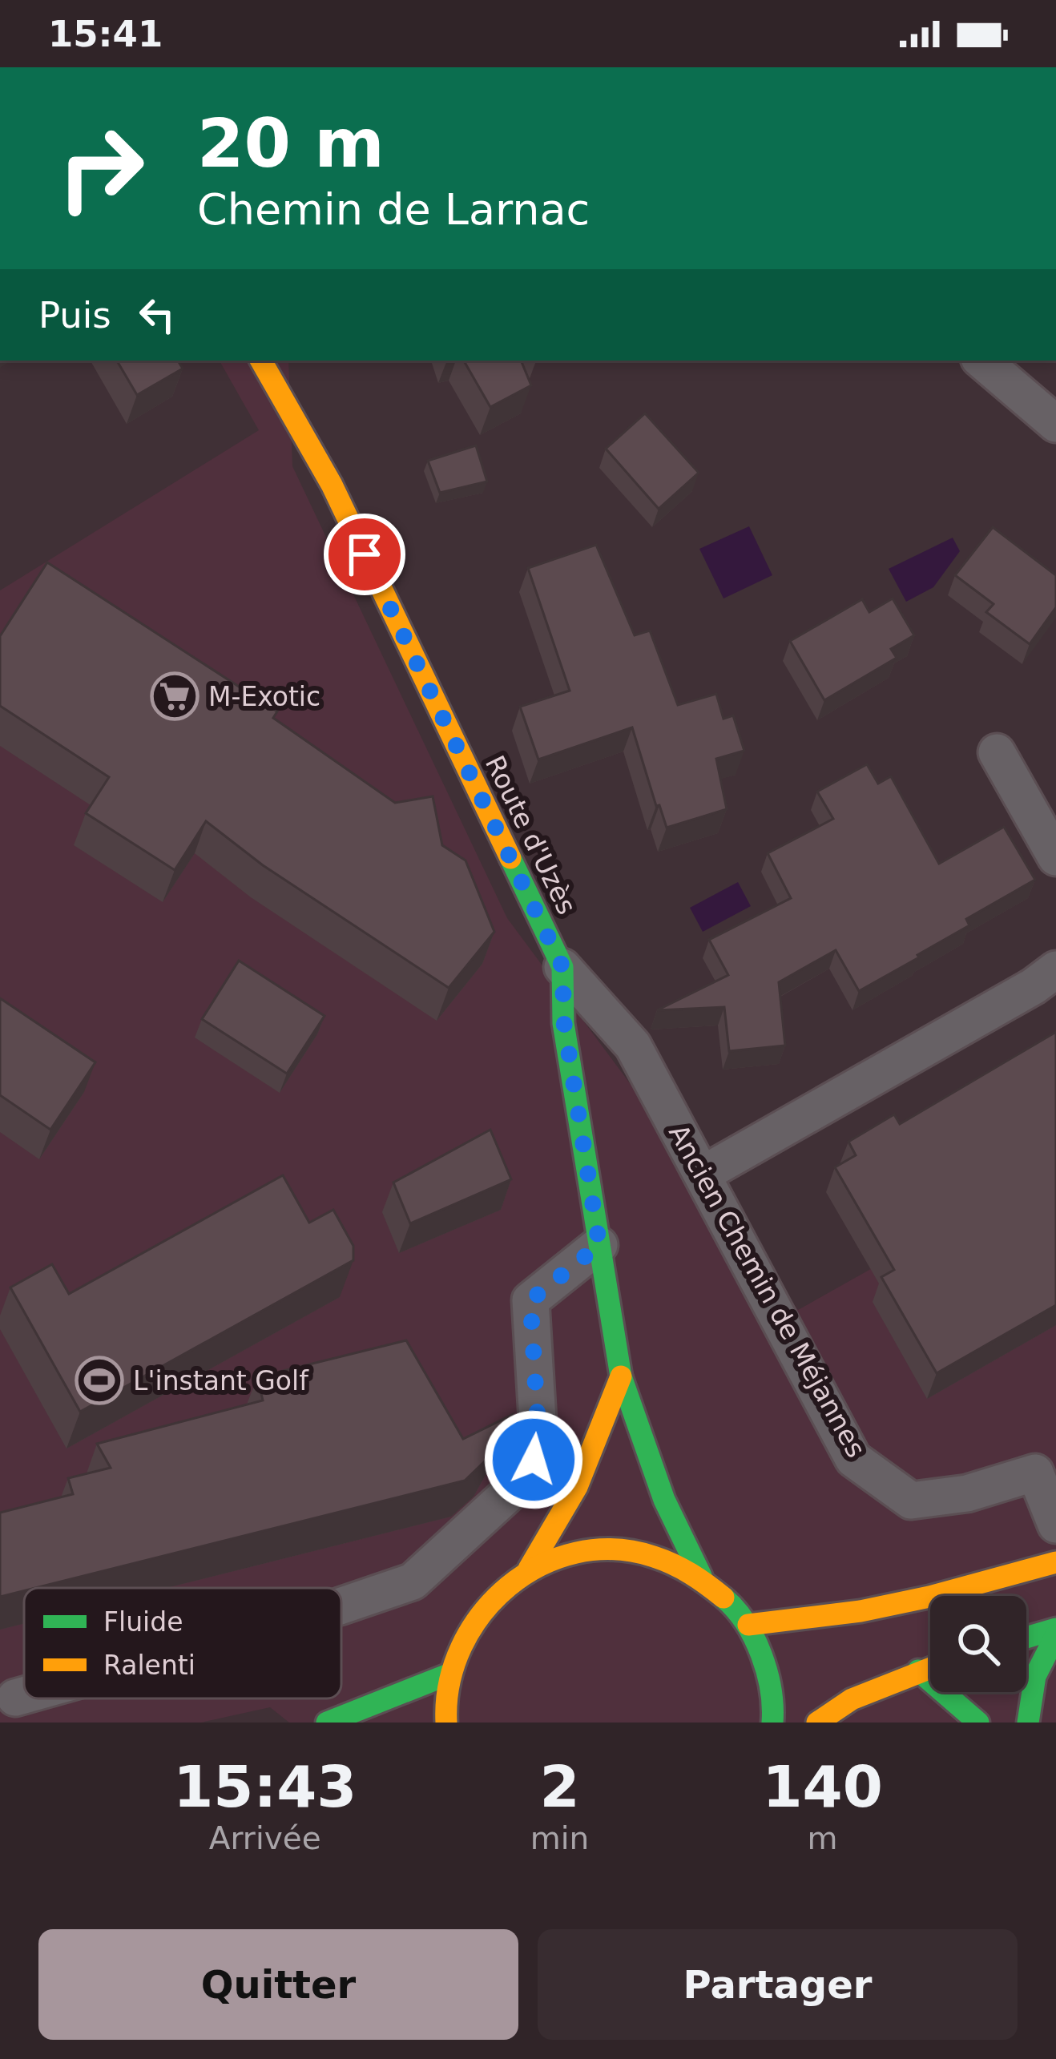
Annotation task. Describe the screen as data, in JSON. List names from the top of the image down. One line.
{"streets":{"main road":["Route d'Uzès"],"street":["Ancien Chemin de Méjannes"]},"crossings":[["Route d'Uzès","Ancien Chemin de Méjannes"]],"places":{"supermarket":["M-Exotic"],"sports":["L'instant Golf"]},"legend":["Fluide","Ralenti"],"page":{"status":"15:41","turn":["20 m","Chemin de Larnac"],"then":"Puis","eta":["15:43","Arrivée","2","min","140","m"],"buttons":["Quitter","Partager"]}}
